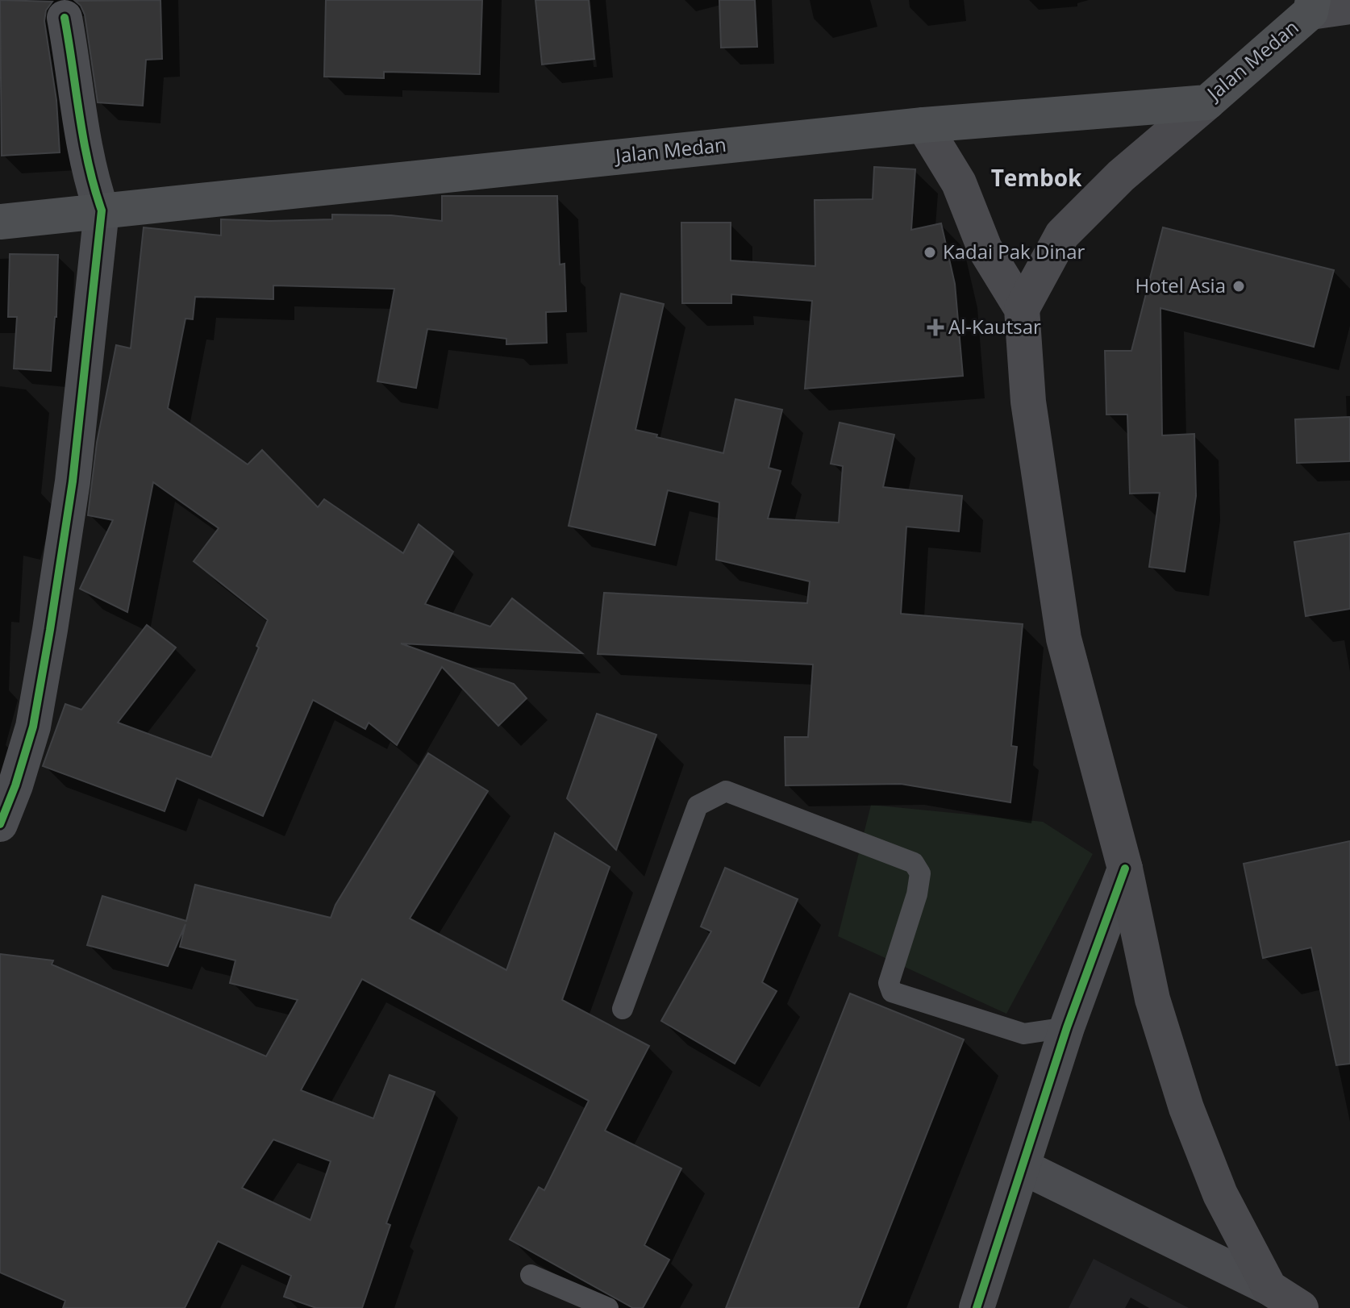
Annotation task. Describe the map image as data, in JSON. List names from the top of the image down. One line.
{"streets":{"main road":["Jalan Medan"]},"districts":["Tembok"],"places":{"other":["Kadai Pak Dinar","Hotel Asia"],"health":["Al-Kautsar"]}}
